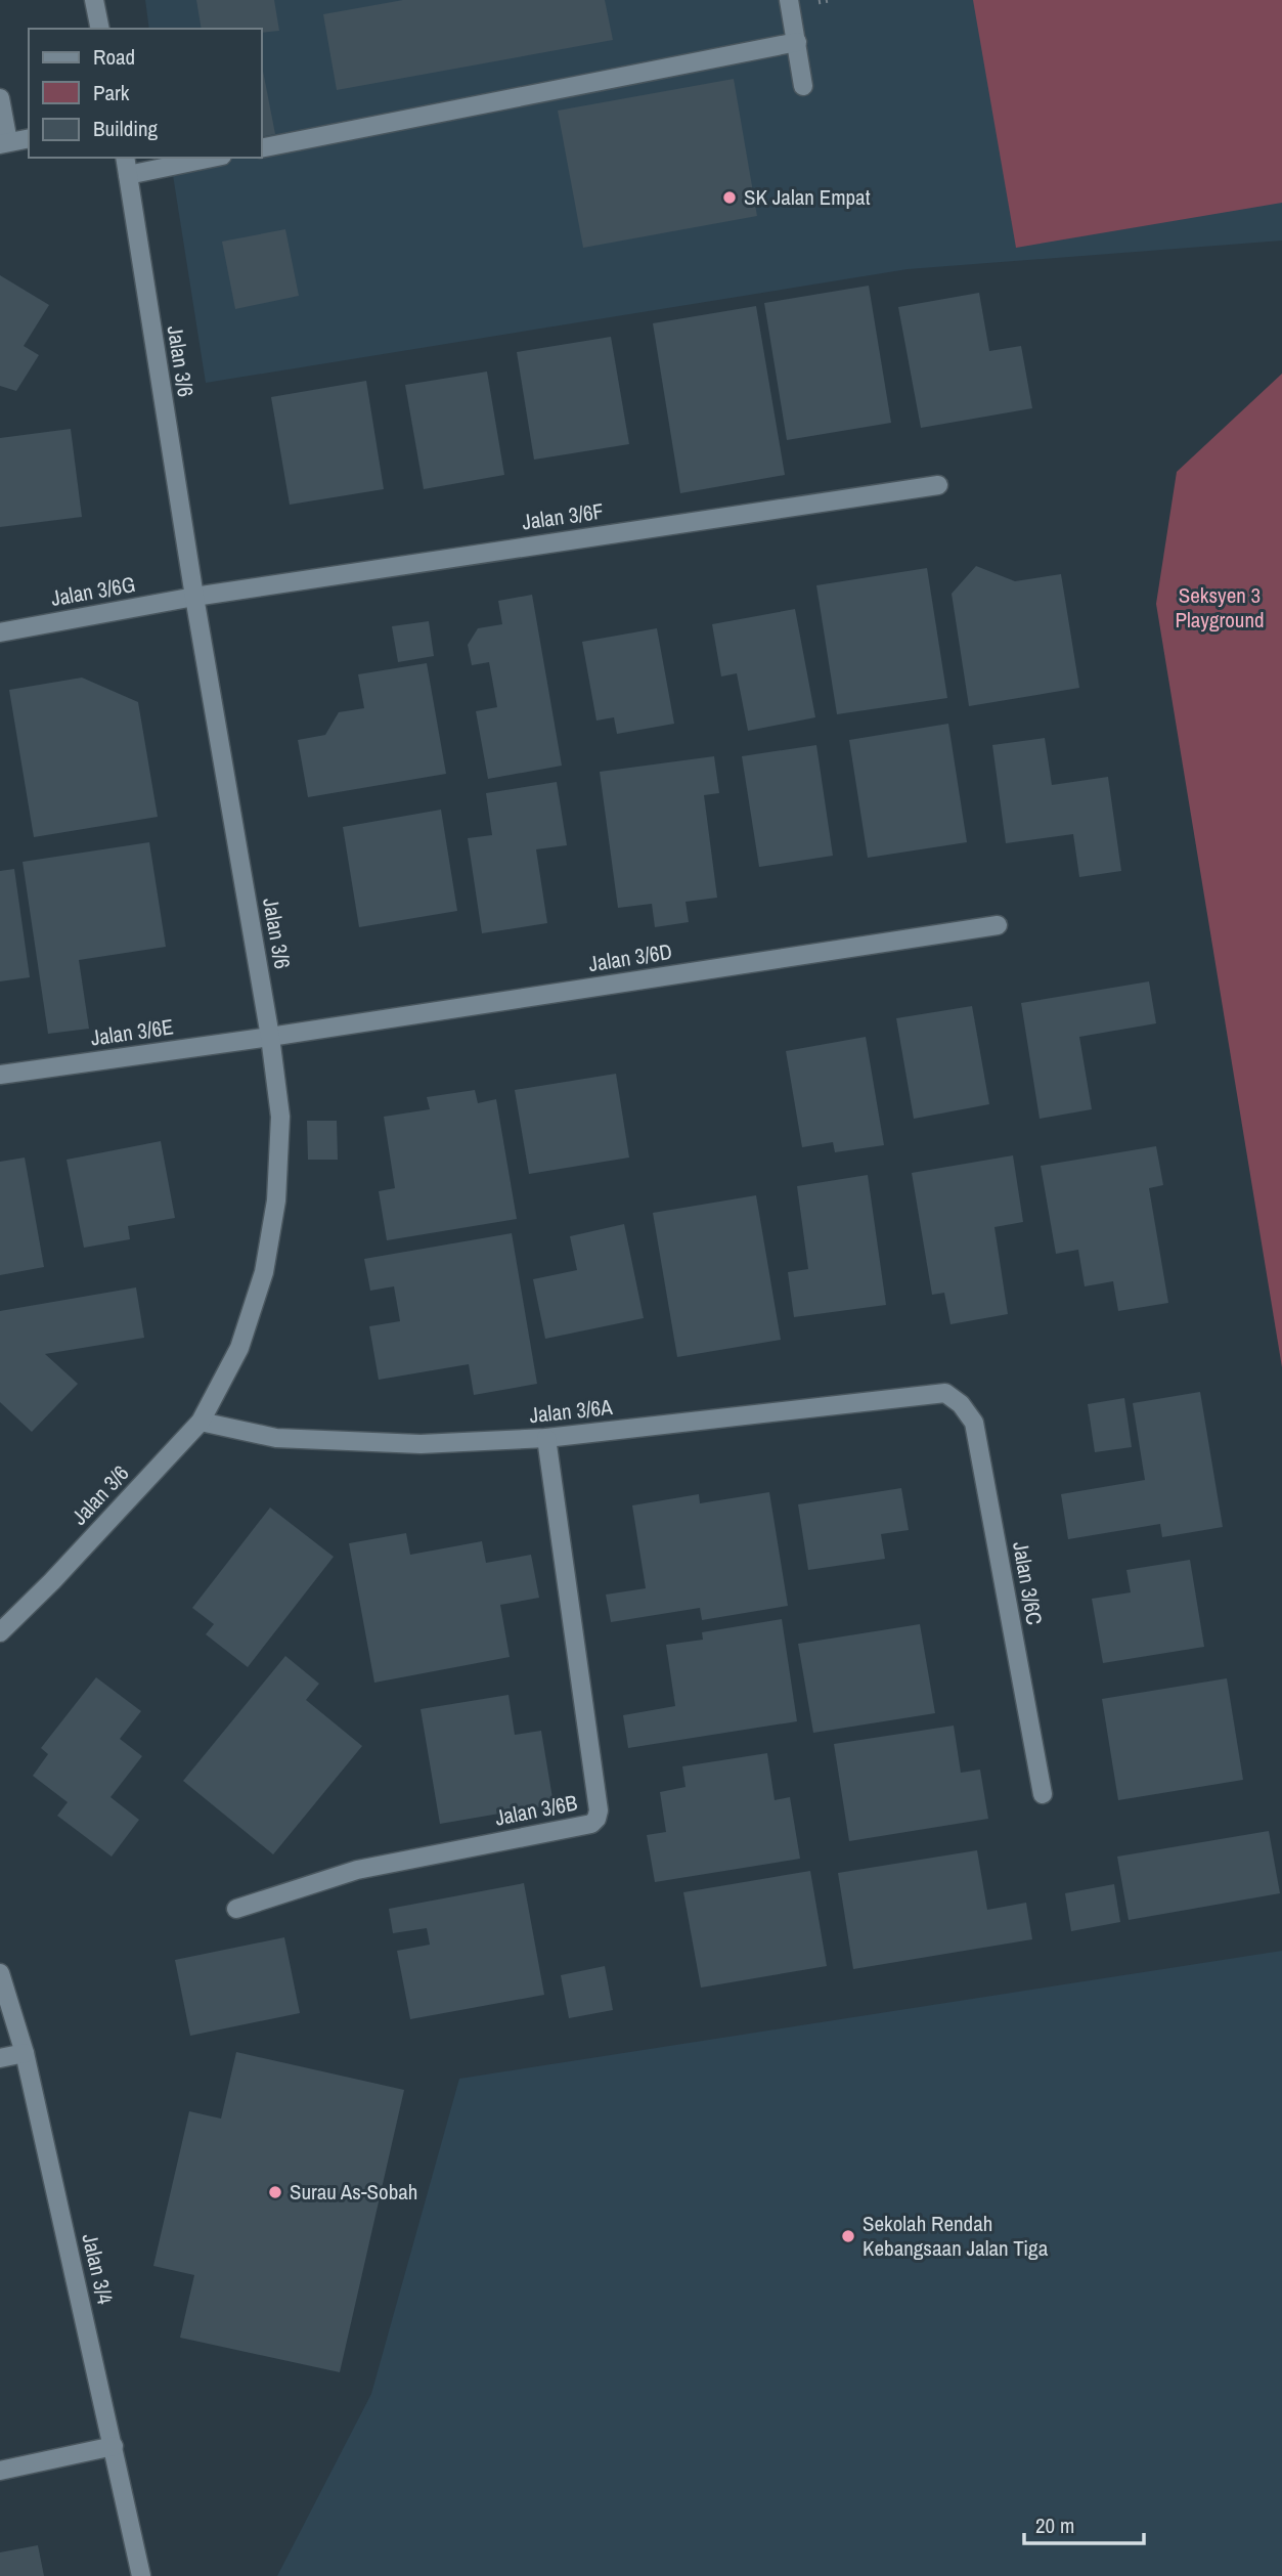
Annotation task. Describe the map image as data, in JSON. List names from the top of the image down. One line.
{"streets":{"street":["Jalan 3/6","Jalan 3/6F","Jalan 3/6G","Jalan 3/6D","Jalan 3/6E","Jalan 3/6A","Jalan 3/6C","Jalan 3/6B","Jalan 3/4"]},"crossings":[["Jalan 3/6","Jalan 3/6F"],["Jalan 3/6","Jalan 3/6G"],["Jalan 3/6","Jalan 3/6D"],["Jalan 3/6","Jalan 3/6E"],["Jalan 3/6","Jalan 3/6A"],["Jalan 3/6F","Jalan 3/6G"],["Jalan 3/6D","Jalan 3/6E"],["Jalan 3/6A","Jalan 3/6C"],["Jalan 3/6A","Jalan 3/6B"]],"parks":["Seksyen 3 Playground"],"places":["SK Jalan Empat","Surau As-Sobah","Sekolah Rendah Kebangsaan Jalan Tiga"],"legend":["Road","Park","Building"],"scale_bar":"20 m"}
